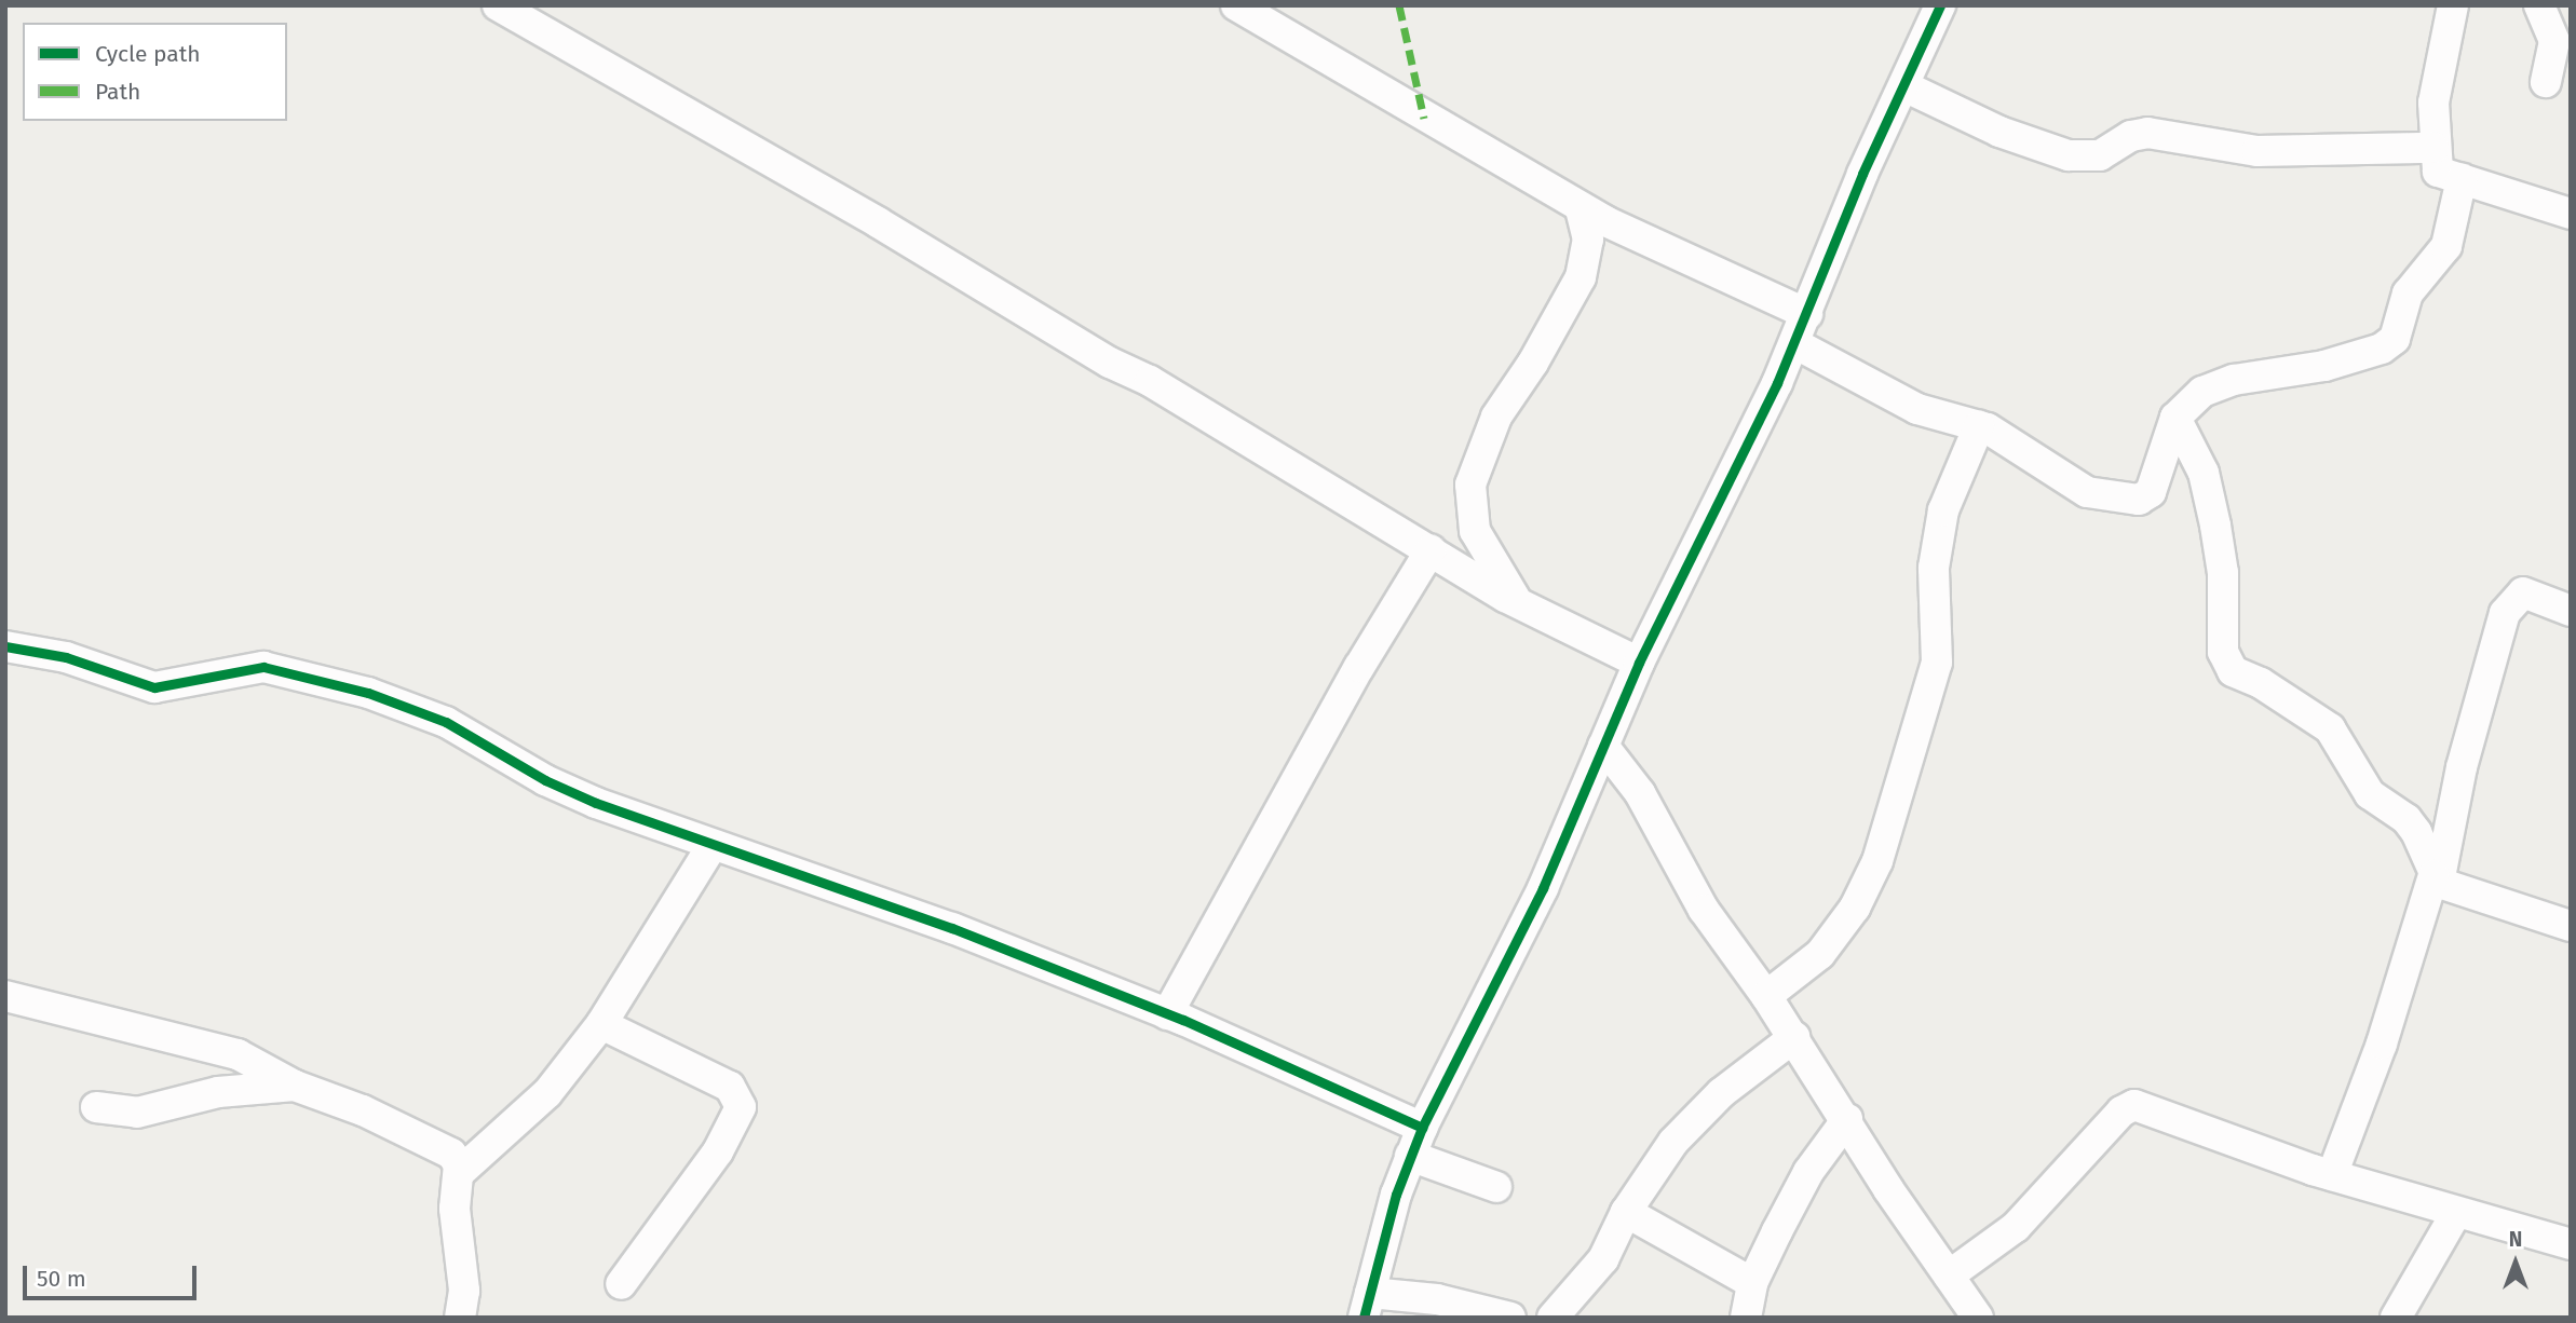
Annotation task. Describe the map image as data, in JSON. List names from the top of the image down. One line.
{"legend":["Cycle path","Path"],"scale_bar":"50 m","north":"top"}
